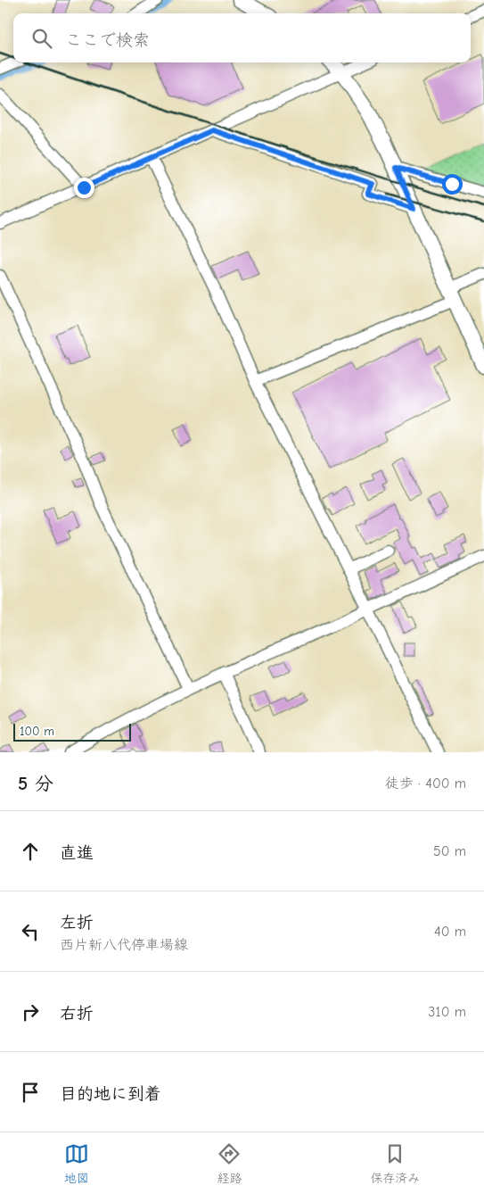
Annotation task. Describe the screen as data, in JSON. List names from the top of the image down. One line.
{"scale_bar":"100 m","page":{"search":"ここで検索","scale":"100 m","heading":["5 分","徒歩 · 400 m"],"list":[["直進","50 m"],["左折","西片新八代停車場線","40 m"],["右折","310 m"],"目的地に到着"],"nav":["地図","経路","保存済み"]}}
